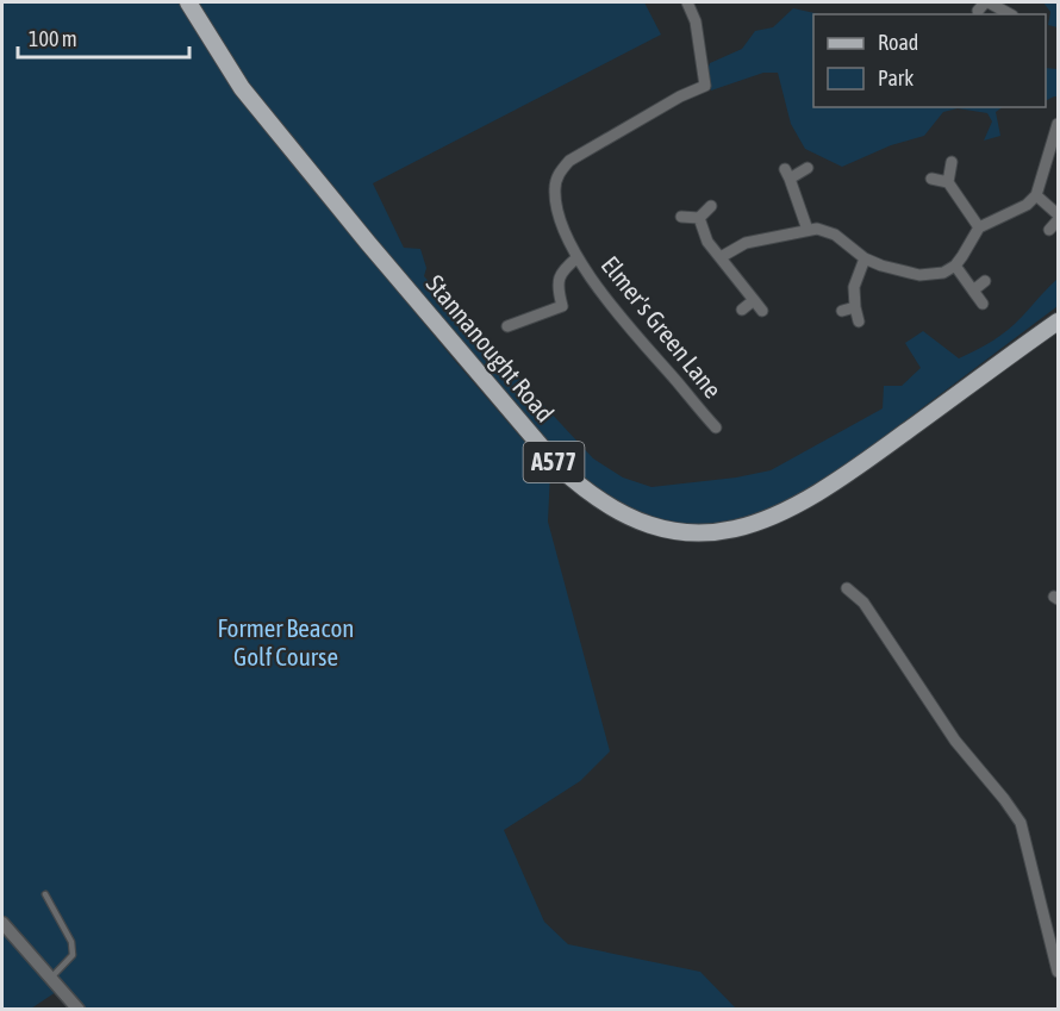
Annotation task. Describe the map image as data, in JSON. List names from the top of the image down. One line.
{"streets":{"main road":["Stannanought Road","A577"],"street":["Elmer's Green Lane"]},"parks":["Former Beacon Golf Course"],"legend":["Road","Park"],"scale_bar":"100 m"}
